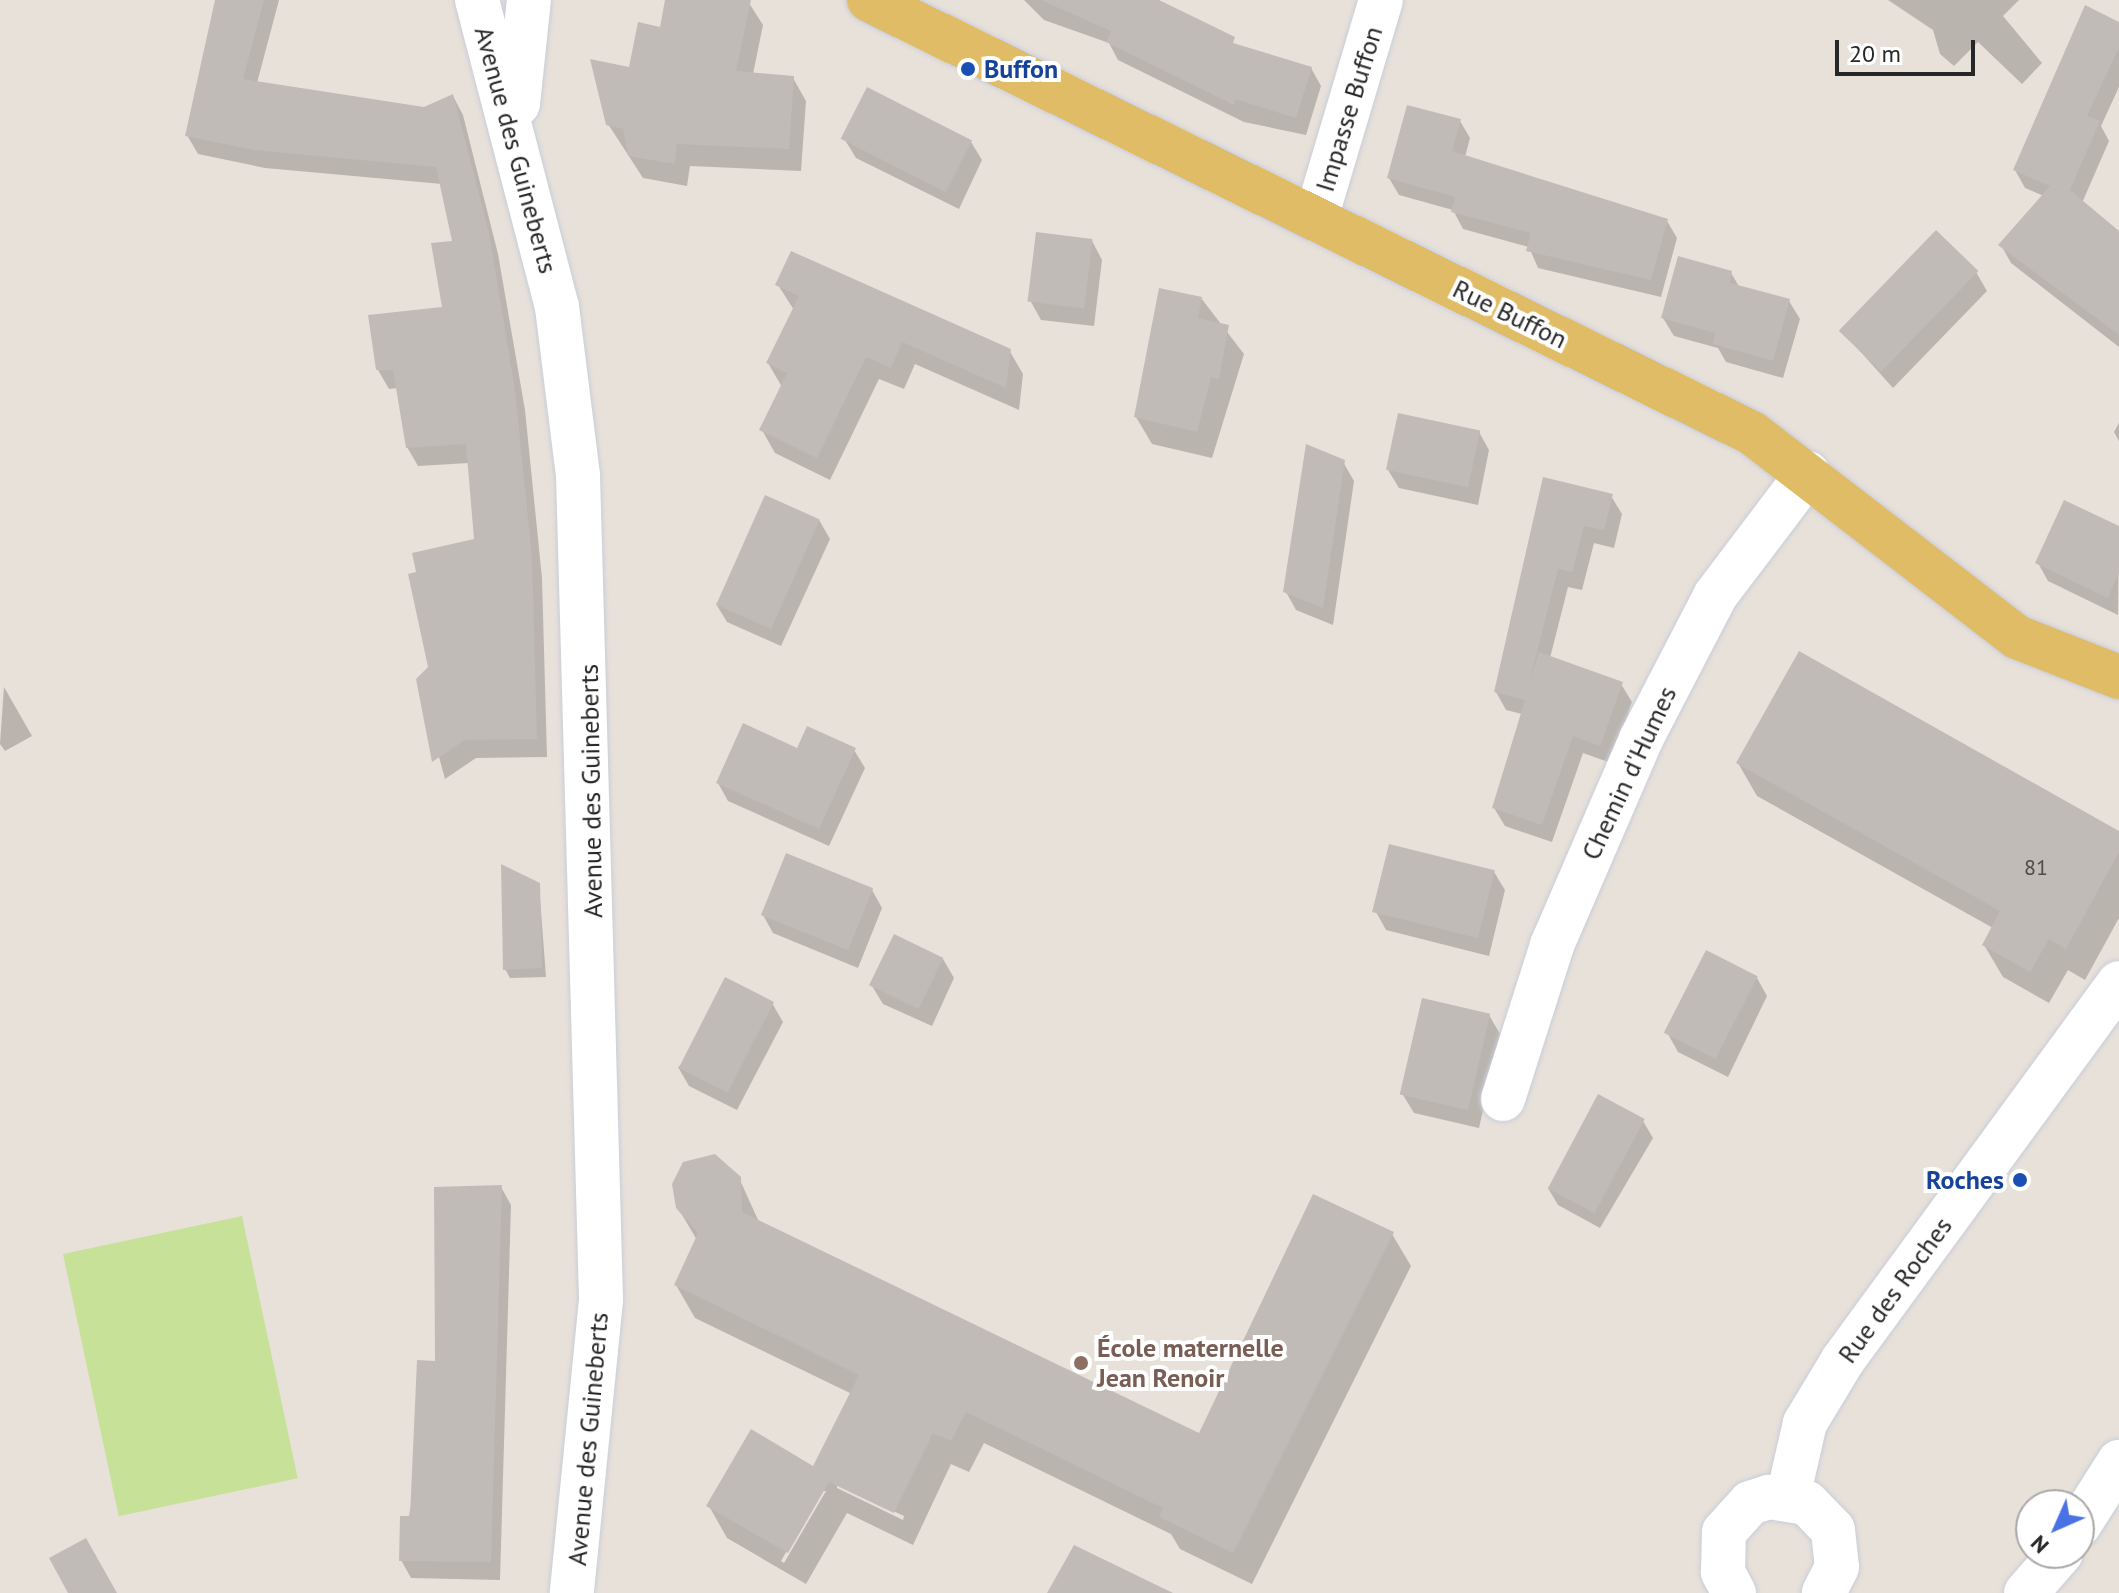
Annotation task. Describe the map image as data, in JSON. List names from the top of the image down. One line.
{"streets":{"main road":["Rue Buffon"],"street":["Impasse Buffon","Avenue des Guineberts","Chemin d'Humes","Rue des Roches"]},"crossings":[["Impasse Buffon","Rue Buffon"],["Rue Buffon","Chemin d'Humes"]],"places":["Buffon","Roches","École maternelle Jean Renoir"],"house_numbers":["81"],"scale_bar":"20 m","north":"bottom left"}
